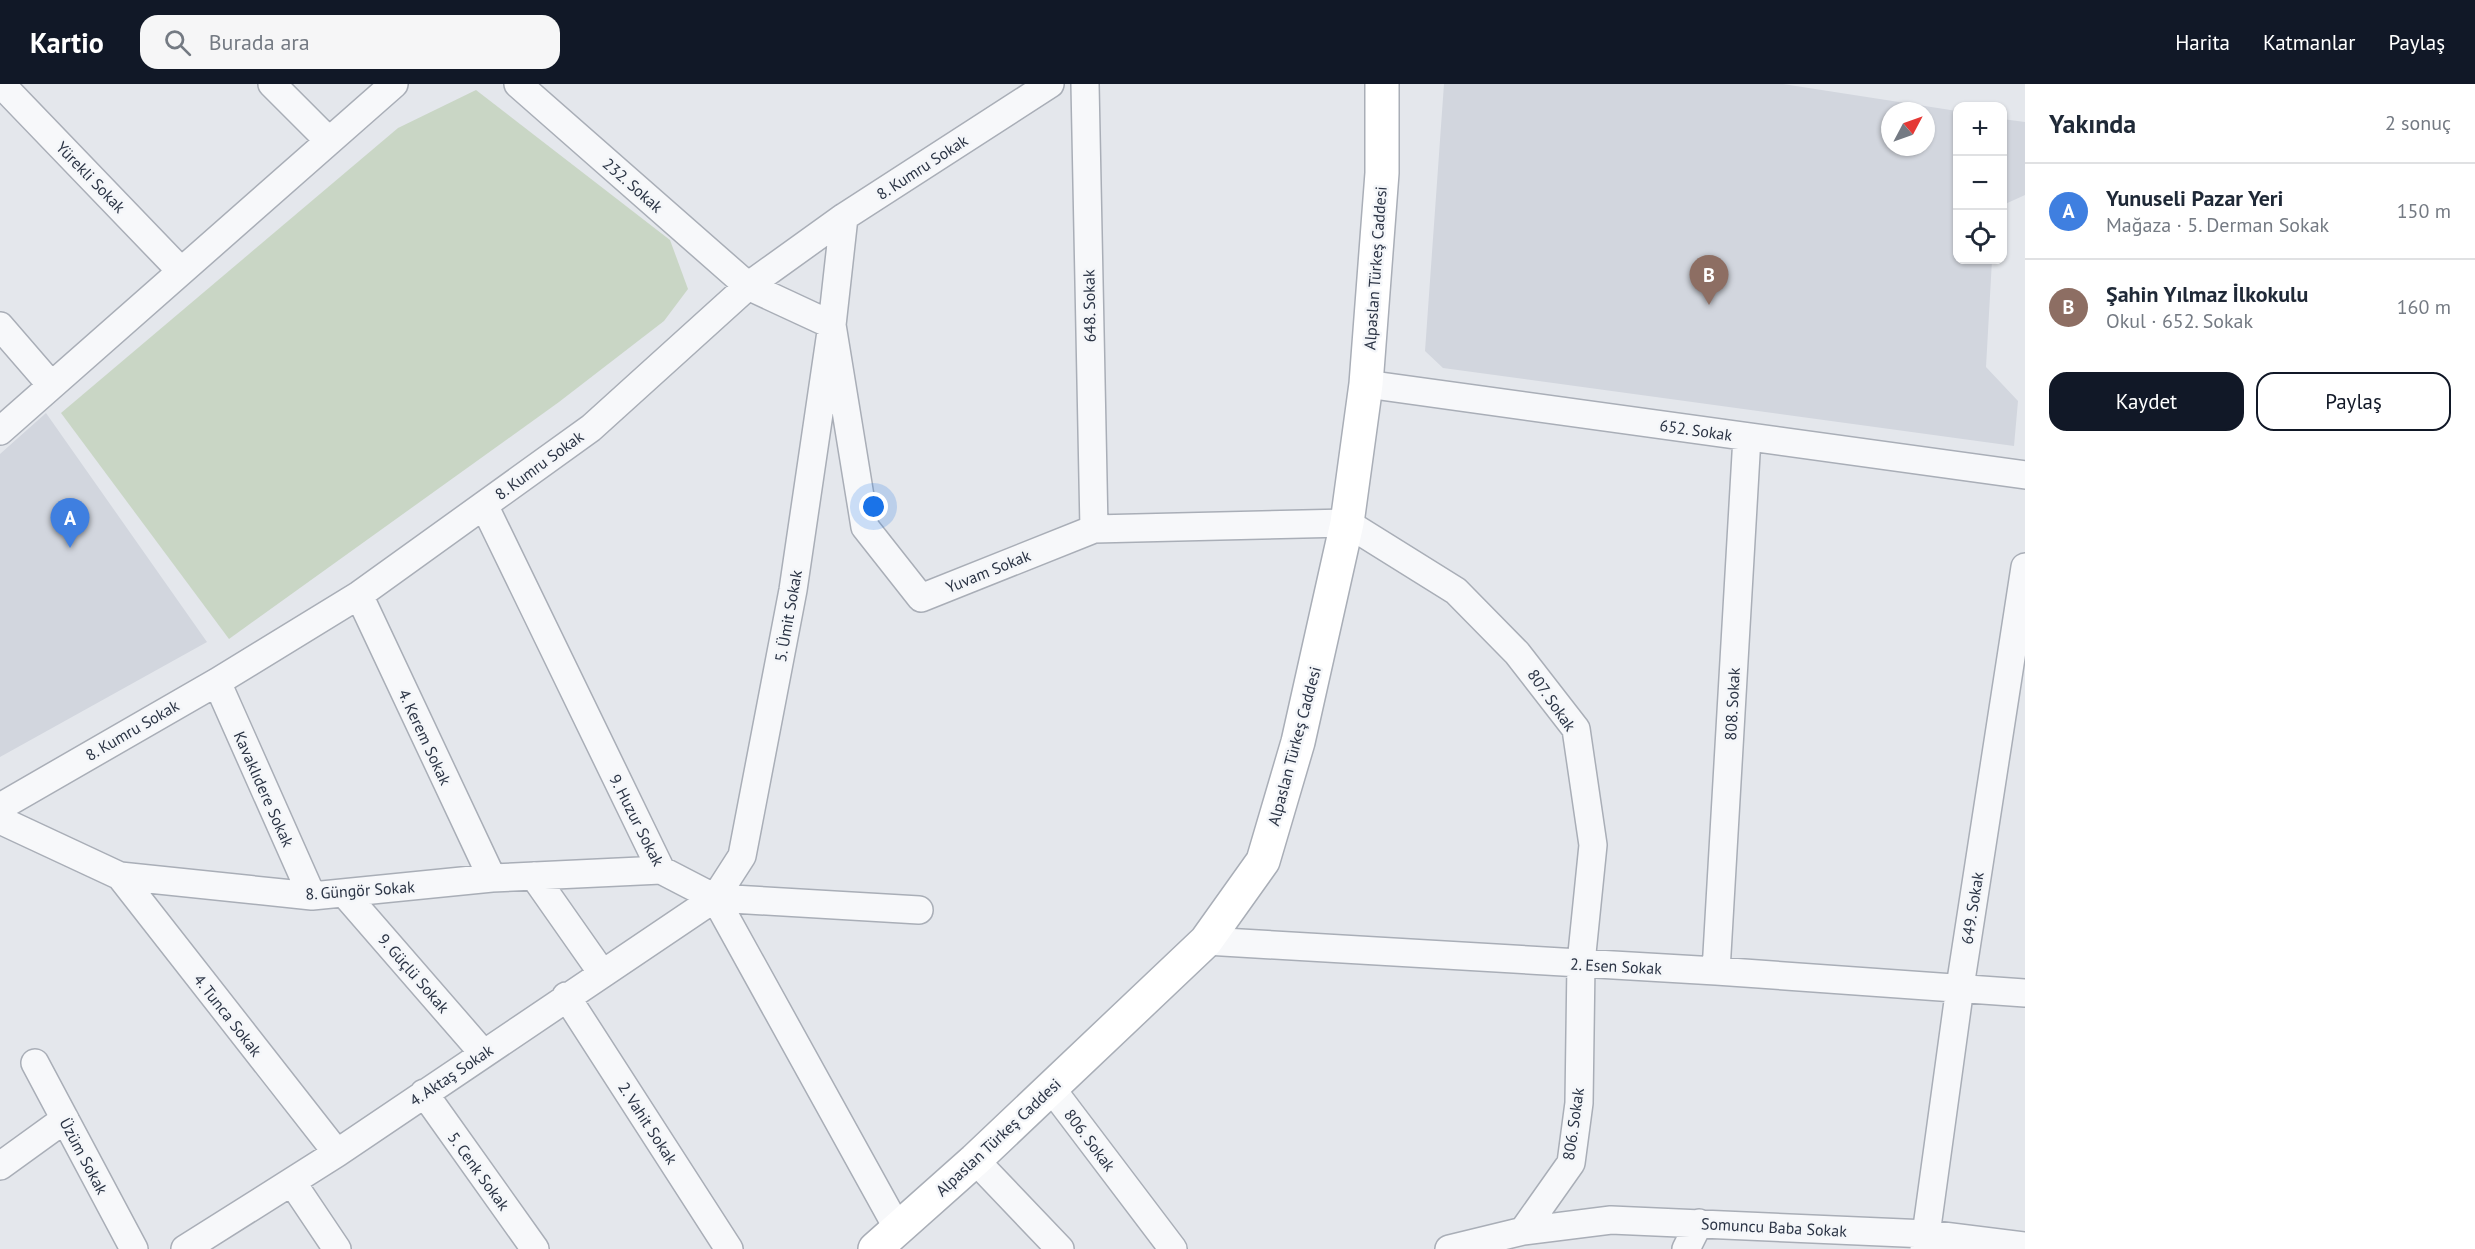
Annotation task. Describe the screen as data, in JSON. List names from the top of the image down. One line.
{"streets":{"main road":["Alpaslan Türkeş Caddesi"],"street":["8. Kumru Sokak","Yürekli Sokak","232. Sokak","648. Sokak","652. Sokak","Yuvam Sokak","5. Ümit Sokak","807. Sokak","808. Sokak","4. Kerem Sokak","Kavaklıdere Sokak","9. Huzur Sokak","8. Güngör Sokak","649. Sokak","2. Esen Sokak","9. Güçlü Sokak","4. Tunca Sokak","4. Aktaş Sokak","2. Vahit Sokak","806. Sokak","Üzüm Sokak","5. Cenk Sokak","Somuncu Baba Sokak"]},"crossings":[["8. Kumru Sokak","232. Sokak"],["8. Kumru Sokak","4. Kerem Sokak"],["8. Kumru Sokak","Kavaklıdere Sokak"],["8. Kumru Sokak","9. Huzur Sokak"],["232. Sokak","Yuvam Sokak"],["232. Sokak","5. Ümit Sokak"],["Alpaslan Türkeş Caddesi","652. Sokak"],["Alpaslan Türkeş Caddesi","Yuvam Sokak"],["Alpaslan Türkeş Caddesi","807. Sokak"],["Alpaslan Türkeş Caddesi","2. Esen Sokak"],["Alpaslan Türkeş Caddesi","806. Sokak"],["648. Sokak","Yuvam Sokak"],["652. Sokak","808. Sokak"],["Yuvam Sokak","5. Ümit Sokak"],["Yuvam Sokak","807. Sokak"],["5. Ümit Sokak","9. Huzur Sokak"],["5. Ümit Sokak","4. Aktaş Sokak"],["807. Sokak","2. Esen Sokak"],["807. Sokak","806. Sokak"],["808. Sokak","2. Esen Sokak"],["4. Kerem Sokak","8. Güngör Sokak"],["Kavaklıdere Sokak","8. Güngör Sokak"],["9. Huzur Sokak","8. Güngör Sokak"],["9. Huzur Sokak","4. Aktaş Sokak"],["8. Güngör Sokak","9. Güçlü Sokak"],["8. Güngör Sokak","4. Tunca Sokak"],["649. Sokak","2. Esen Sokak"],["649. Sokak","Somuncu Baba Sokak"],["2. Esen Sokak","806. Sokak"],["9. Güçlü Sokak","4. Aktaş Sokak"],["4. Tunca Sokak","4. Aktaş Sokak"],["4. Aktaş Sokak","2. Vahit Sokak"],["4. Aktaş Sokak","5. Cenk Sokak"],["806. Sokak","Somuncu Baba Sokak"]],"north":"top right","page":{"header":"Kartio","search":"Burada ara","nav":["Harita","Katmanlar","Paylaş"],"heading":["Yakında","2 sonuç"],"map_buttons":["+","−"],"list":[{"mark":"A","name":"Yunuseli Pazar Yeri","note":"Mağaza · 5. Derman Sokak","value":"150 m"},{"mark":"B","name":"Şahin Yılmaz İlkokulu","note":"Okul · 652. Sokak","value":"160 m"}],"pins":["B","A"],"buttons":["Kaydet","Paylaş"]}}
